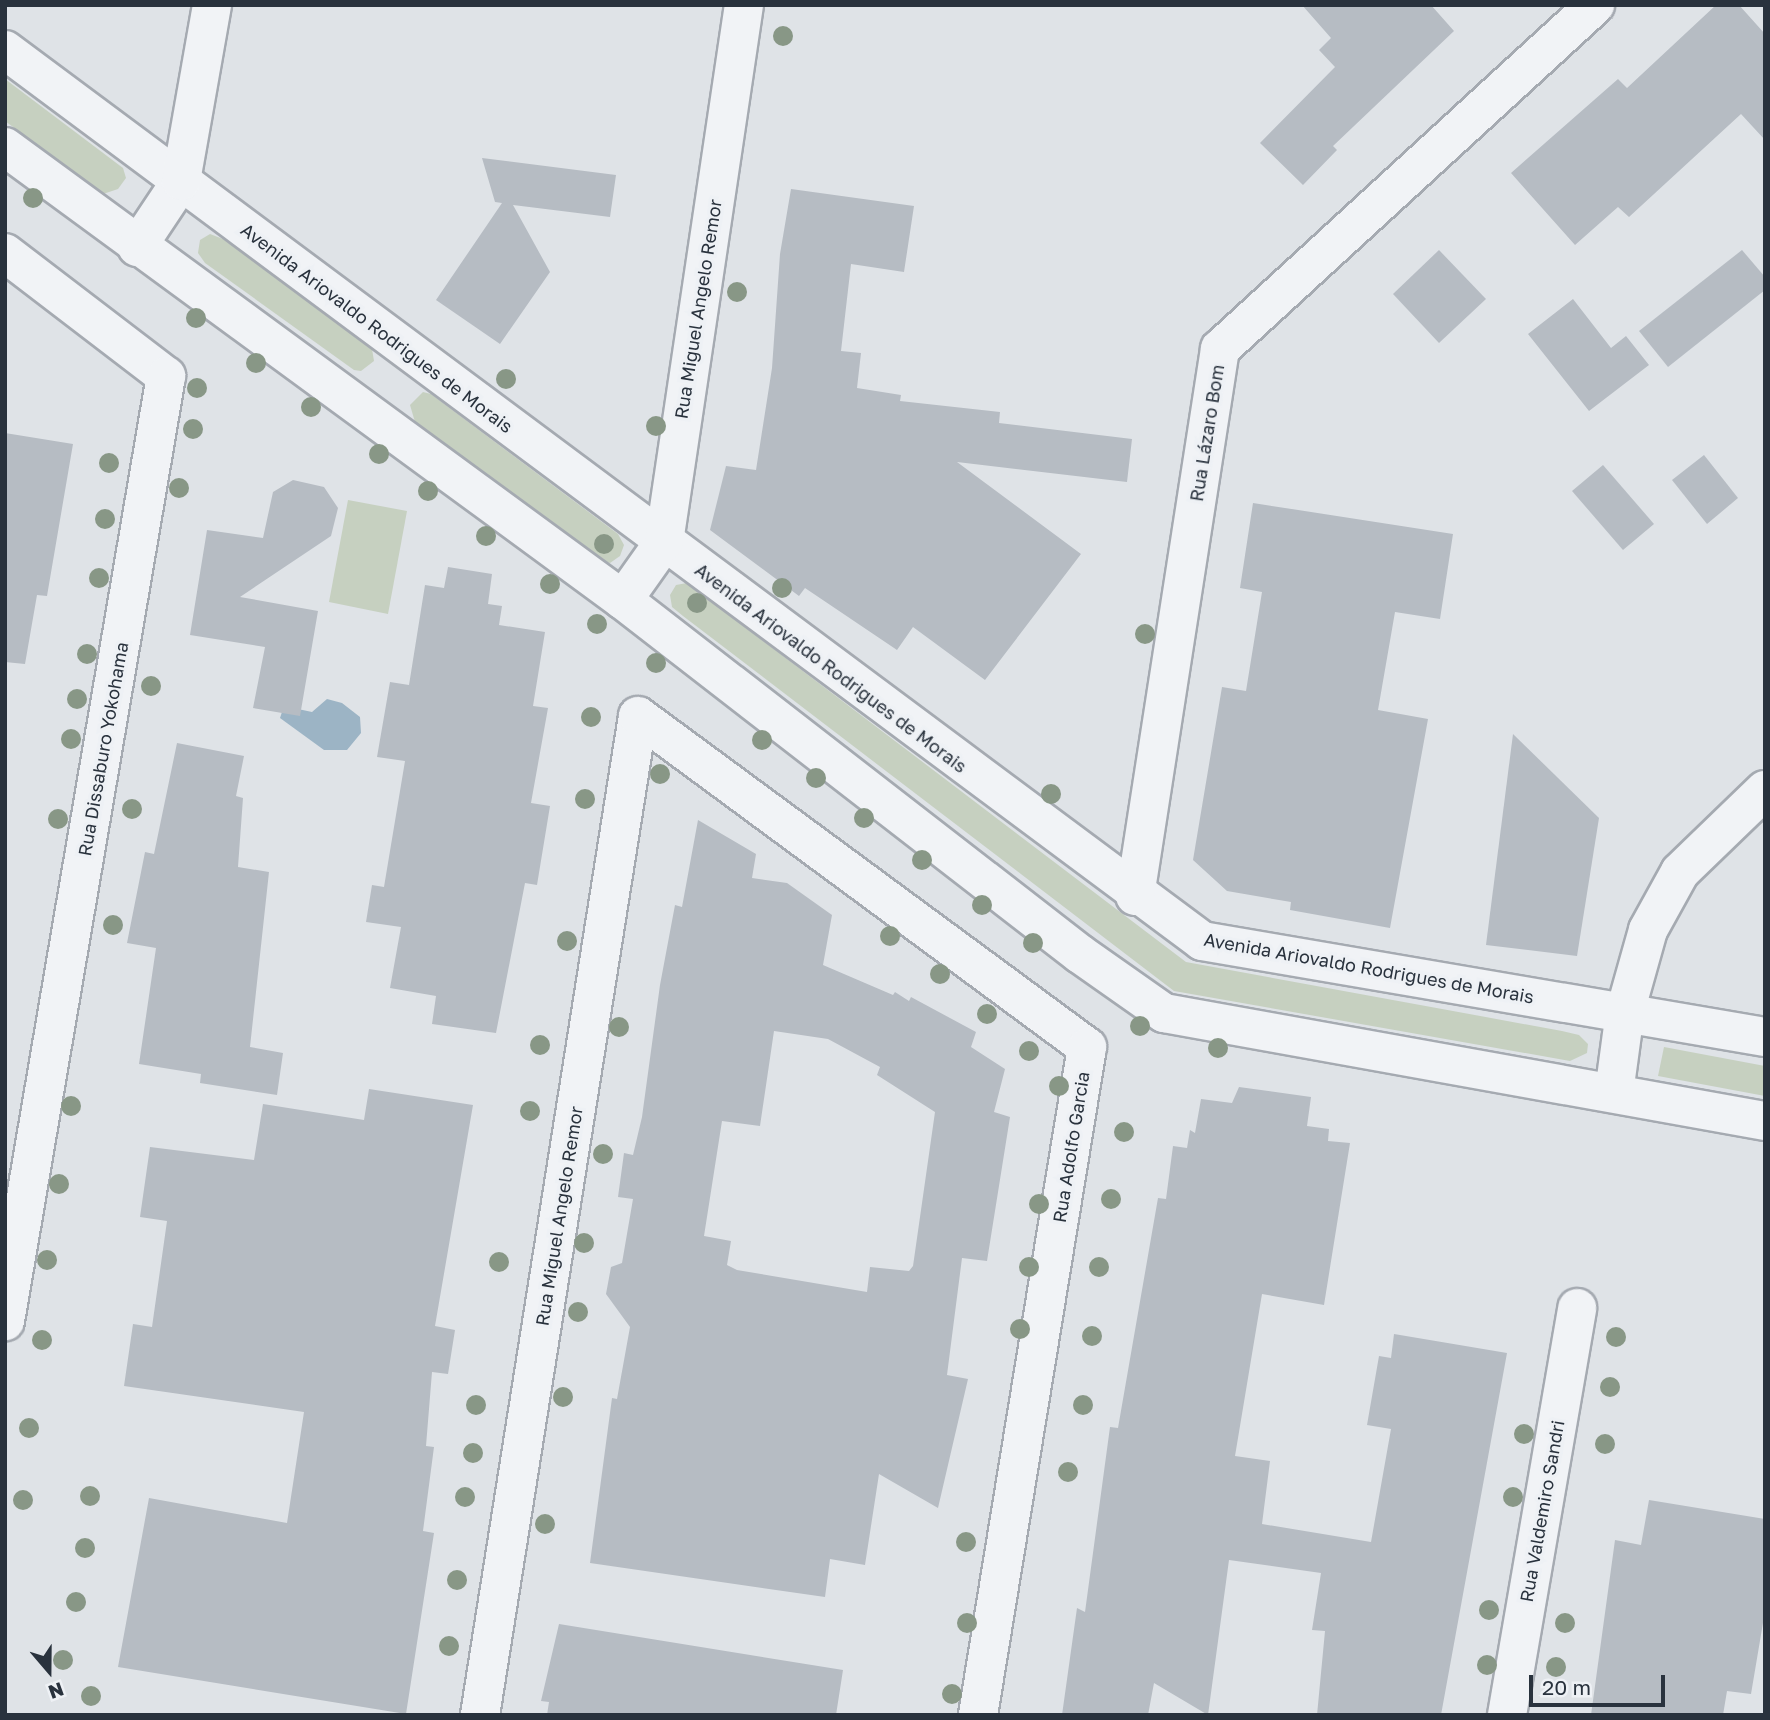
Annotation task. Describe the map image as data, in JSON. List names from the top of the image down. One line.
{"streets":{"street":["Rua Miguel Angelo Remor","Avenida Ariovaldo Rodrigues de Morais","Rua Lázaro Bom","Rua Dissaburo Yokohama","Rua Adolfo Garcia","Rua Valdemiro Sandri"]},"crossings":[["Rua Miguel Angelo Remor","Avenida Ariovaldo Rodrigues de Morais"],["Rua Miguel Angelo Remor","Rua Adolfo Garcia"],["Avenida Ariovaldo Rodrigues de Morais","Rua Lázaro Bom"]],"scale_bar":"20 m","north":"bottom"}
